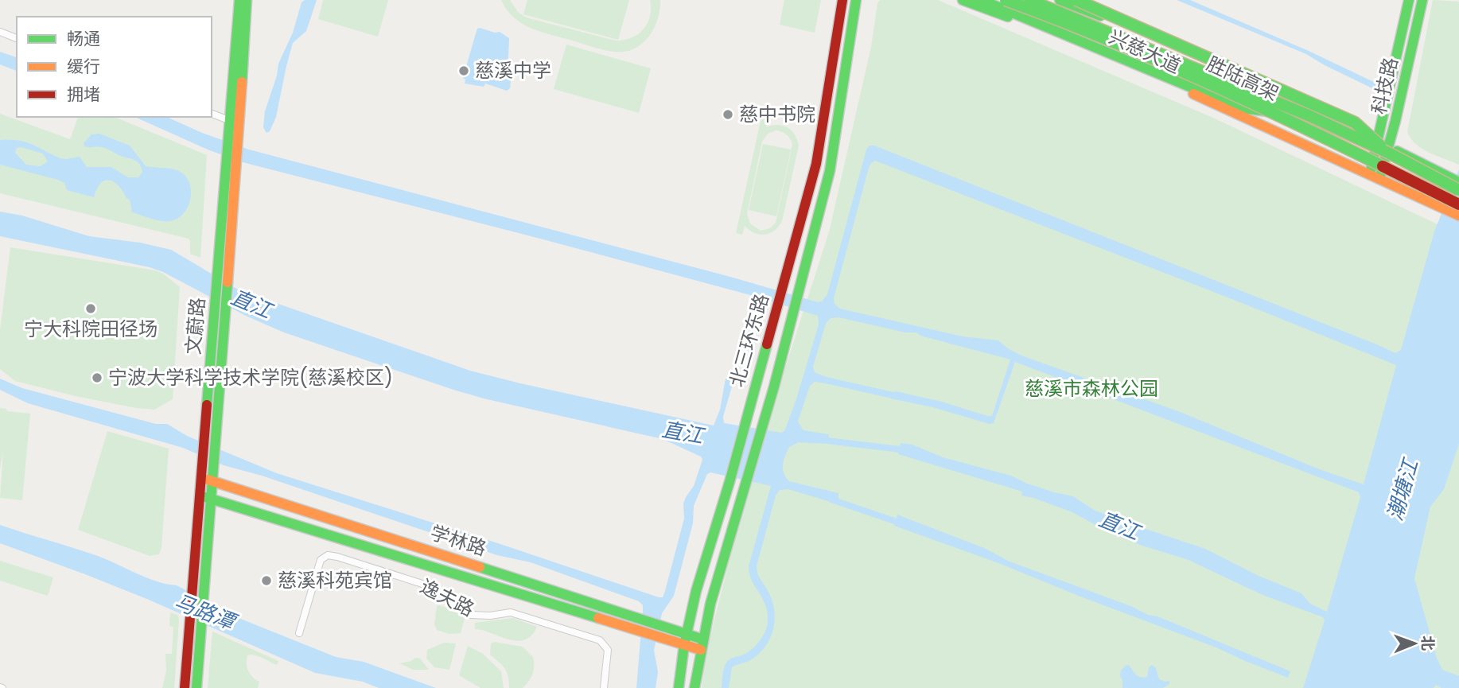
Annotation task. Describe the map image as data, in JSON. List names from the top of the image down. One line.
{"streets":{"main road":["兴慈大道","胜陆高架","科技路","文蔚路","北三环东路","学林路"],"street":["逸夫路"]},"crossings":[["兴慈大道","科技路"],["文蔚路","学林路"],["北三环东路","学林路"]],"water":["直江","潮塘江","马路潭"],"parks":["慈溪市森林公园"],"places":["慈溪中学","慈中书院","宁大科院田径场","宁波大学科学技术学院(慈溪校区)","慈溪科苑宾馆"],"legend":["畅通","缓行","拥堵"],"north":"right"}
